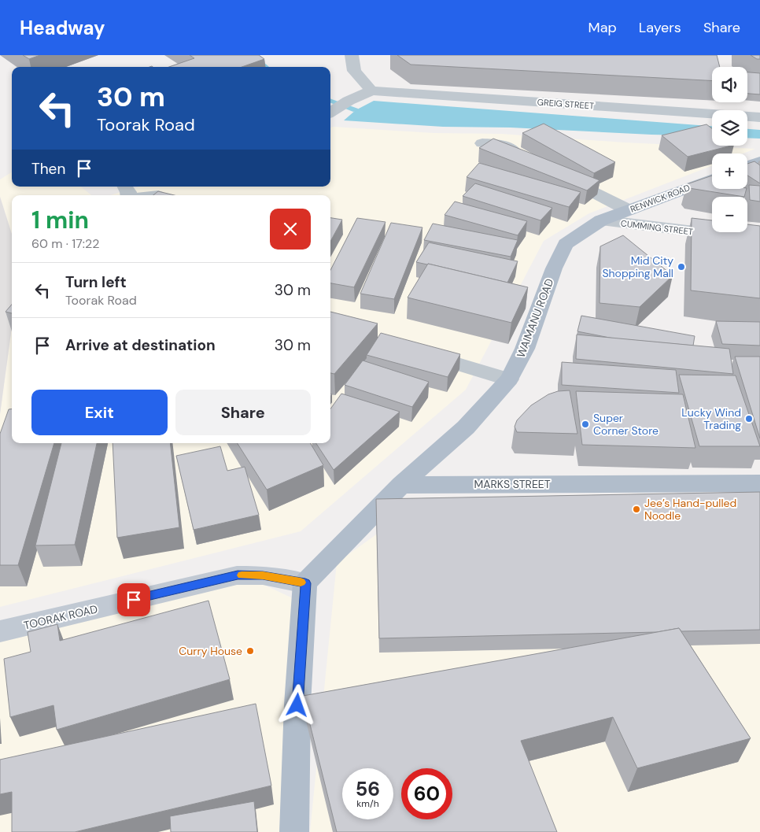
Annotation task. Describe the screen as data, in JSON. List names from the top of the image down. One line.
{"streets":{"main road":["RENWICK ROAD","WAIMANU ROAD","MARKS STREET","TOORAK ROAD"],"street":["GREIG STREET","CUMMING STREET"]},"crossings":[["RENWICK ROAD","CUMMING STREET"],["RENWICK ROAD","WAIMANU ROAD"],["CUMMING STREET","WAIMANU ROAD"],["WAIMANU ROAD","MARKS STREET"]],"places":["Mid City Shopping Mall","Lucky Wind Trading","Super Corner Store","Jee’s Hand-pulled Noodle","Curry House"],"page":{"header":"Headway","nav":["Map","Layers","Share"],"map_buttons":["+","−"],"turn":["30 m","Toorak Road"],"then":"Then","heading":["1 min","60 m · 17:22"],"list":[{"name":"Turn left","note":"Toorak Road","value":"30 m"},{"name":"Arrive at destination","value":"30 m"}],"buttons":["Exit","Share"],"speed":"56 km/h","limit":"60"}}
